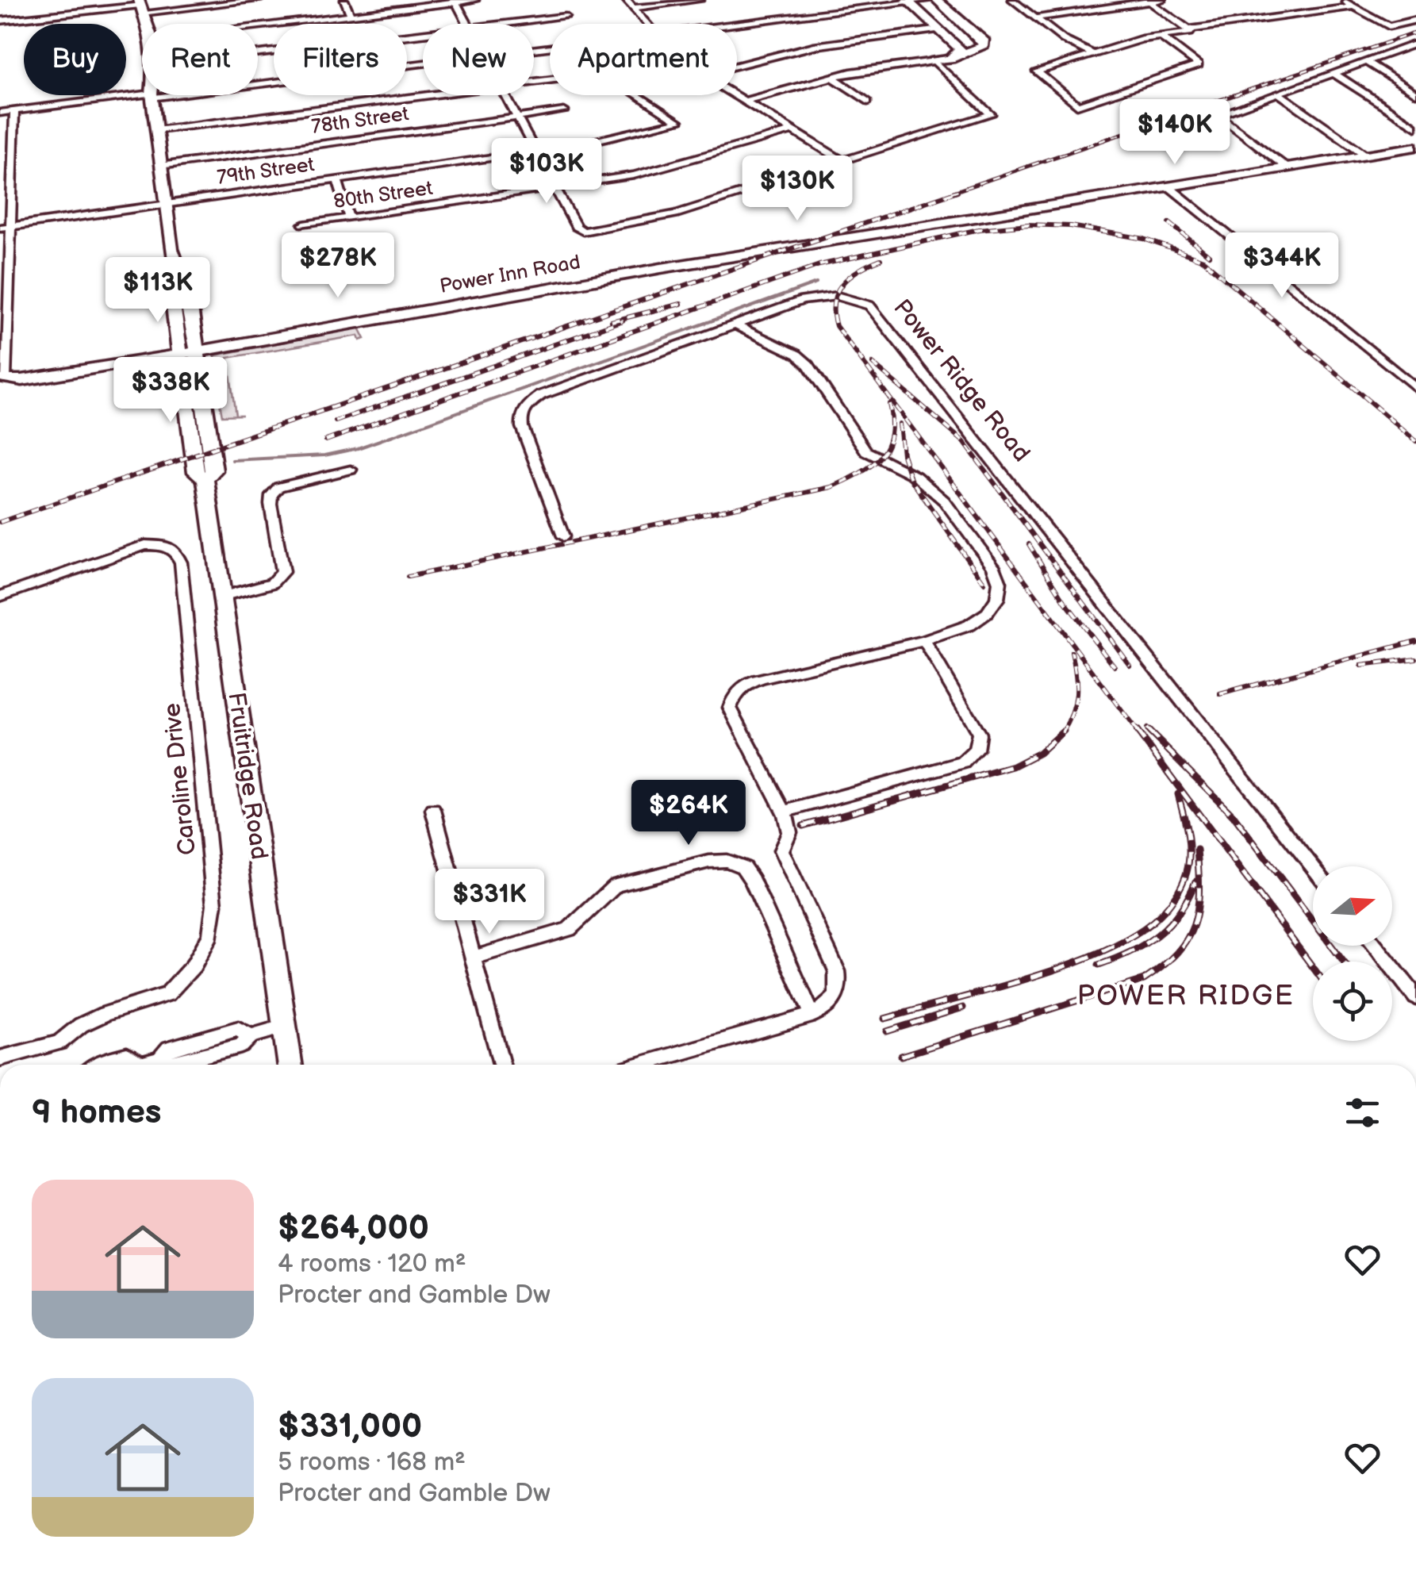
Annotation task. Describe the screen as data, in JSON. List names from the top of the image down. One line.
{"streets":{"main road":["Power Inn Road","Fruitridge Road"],"street":["78th Street","79th Street","80th Street","Power Ridge Road","Caroline Drive"]},"crossings":[["78th Street","Fruitridge Road"],["79th Street","Fruitridge Road"],["Power Inn Road","Fruitridge Road"]],"districts":["POWER RIDGE"],"north":"right","page":{"chip":["Buy","Rent","Filters","New","Apartment"],"price":["$140K","$103K","$130K","$278K","$344K","$113K","$338K","$264K","$331K"],"heading":"9 homes","list":[{"name":"$264,000","note":"4 rooms · 120 m² · Procter and Gamble Dw"},{"name":"$331,000","note":"5 rooms · 168 m² · Procter and Gamble Dw"}]}}
